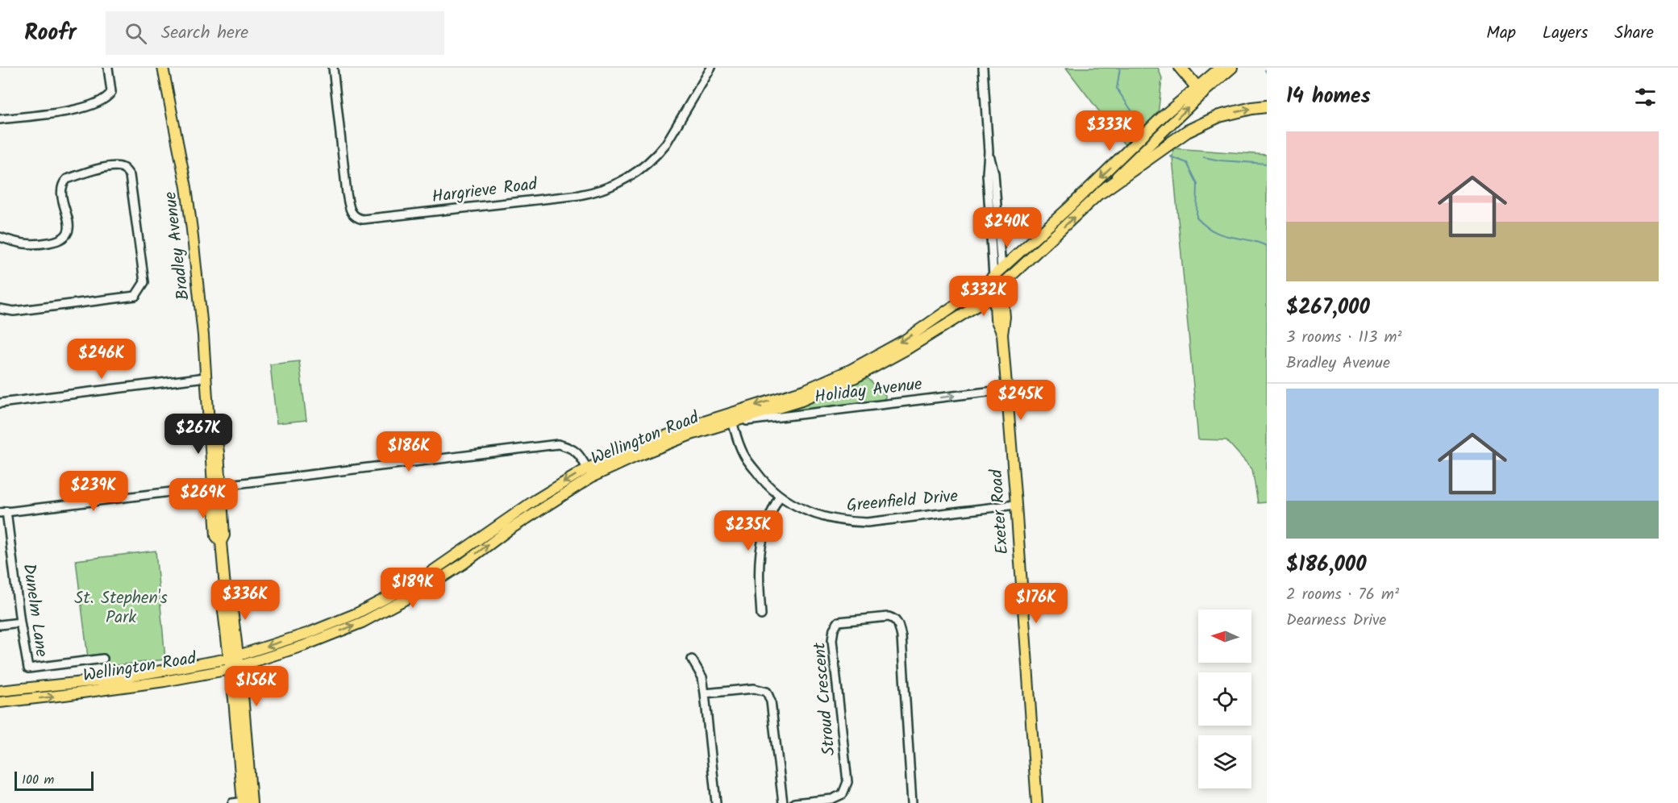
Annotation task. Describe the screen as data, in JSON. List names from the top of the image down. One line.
{"streets":{"main road":["Bradley Avenue","Wellington Road","Exeter Road"],"street":["Hargrieve Road","Holiday Avenue","Greenfield Drive","Dunelm Lane","Stroud Crescent"]},"crossings":[["Bradley Avenue","Wellington Road"],["Holiday Avenue","Wellington Road"],["Holiday Avenue","Greenfield Drive"],["Holiday Avenue","Exeter Road"],["Wellington Road","Greenfield Drive"],["Wellington Road","Exeter Road"],["Greenfield Drive","Exeter Road"]],"one_way":["Holiday Avenue"],"parks":["St. Stephen's Park"],"scale_bar":"100 m","north":"left","page":{"header":"Roofr","search":"Search here","nav":["Map","Layers","Share"],"heading":"14 homes","price":["$333K","$240K","$332K","$246K","$245K","$267K","$186K","$239K","$269K","$235K","$189K","$336K","$176K","$156K"],"list":[{"name":"$267,000","note":"3 rooms · 113 m² · Bradley Avenue"},{"name":"$186,000","note":"2 rooms · 76 m² · Dearness Drive"}],"scale":"100 m"}}
